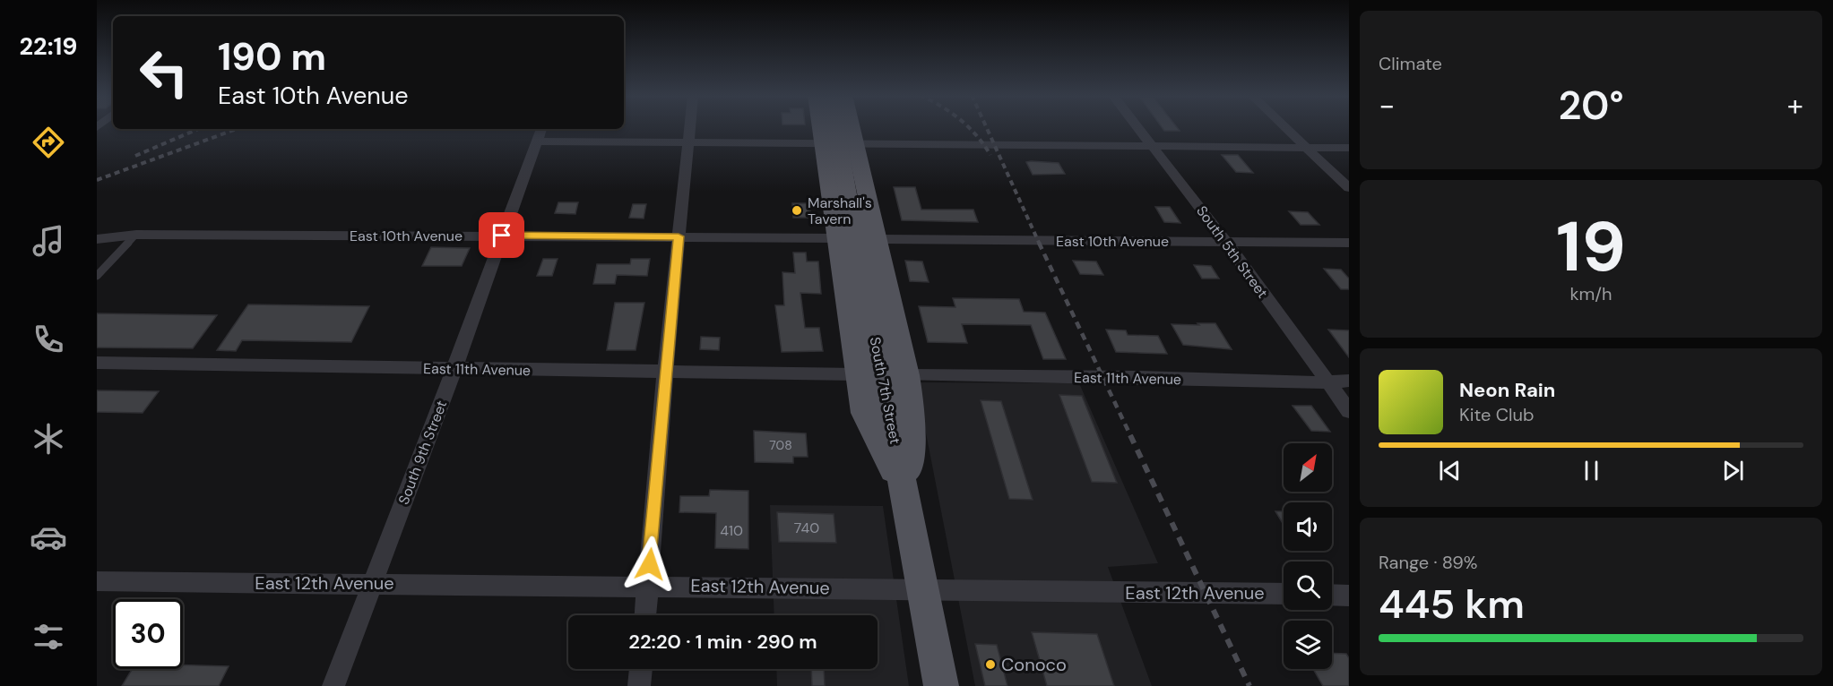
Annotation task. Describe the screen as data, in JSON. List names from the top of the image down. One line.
{"streets":{"main road":["South 7th Street"],"street":["East 10th Avenue","South 5th Street","East 11th Avenue","South 9th Street","East 12th Avenue"]},"crossings":[["East 10th Avenue","South 5th Street"],["East 10th Avenue","South 9th Street"],["South 5th Street","East 11th Avenue"],["East 11th Avenue","South 9th Street"],["South 7th Street","East 12th Avenue"],["South 9th Street","East 12th Avenue"]],"places":["Marshall's Tavern","Conoco"],"house_numbers":["708","740","410"],"north":"top right","page":{"tabs":"22:19","tile":["Climate",["19","km/h"],["Range · 89%","445 km"]],"turn":["190 m","East 10th Avenue"],"heat":["−","20°","+"],"song":["Neon Rain","Kite Club"],"limit":"30","trip":"22:20 · 1 min · 290 m"}}
